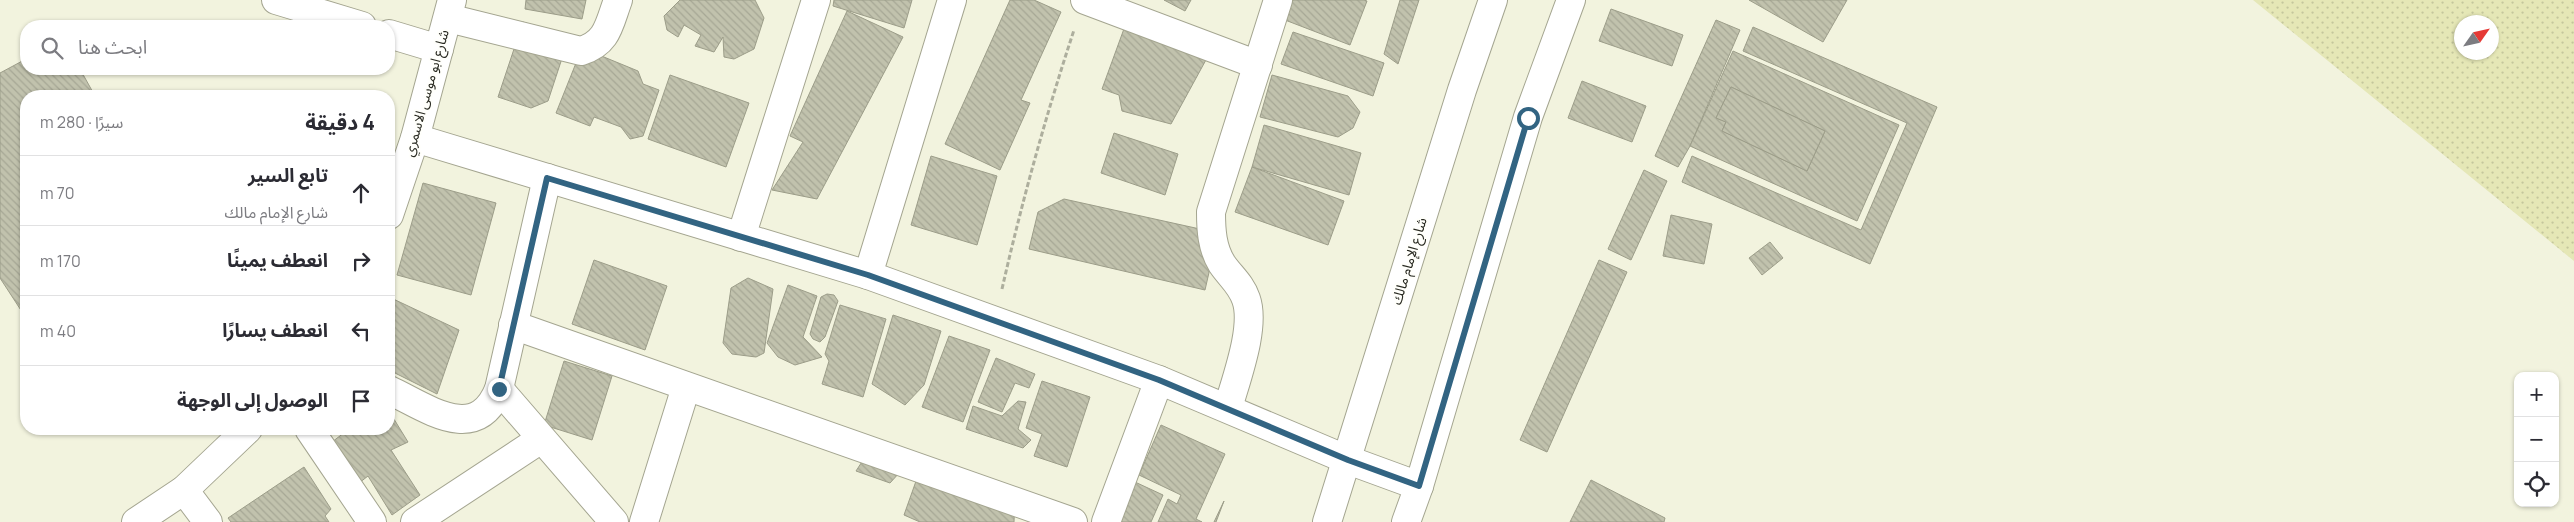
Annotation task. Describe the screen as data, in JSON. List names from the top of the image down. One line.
{"streets":{"street":["شارع ابو موسى الاسمري","شارع الإمام مالك"]},"north":"top right","page":{"search":"ابحث هنا","heading":["4 دقيقة","سيرًا · 280 m"],"list":[["تابع السير","شارع الإمام مالك","70 m"],["انعطف يمينًا","170 m"],["انعطف يسارًا","40 m"],"الوصول إلى الوجهة"],"map_buttons":["+","−"]}}
